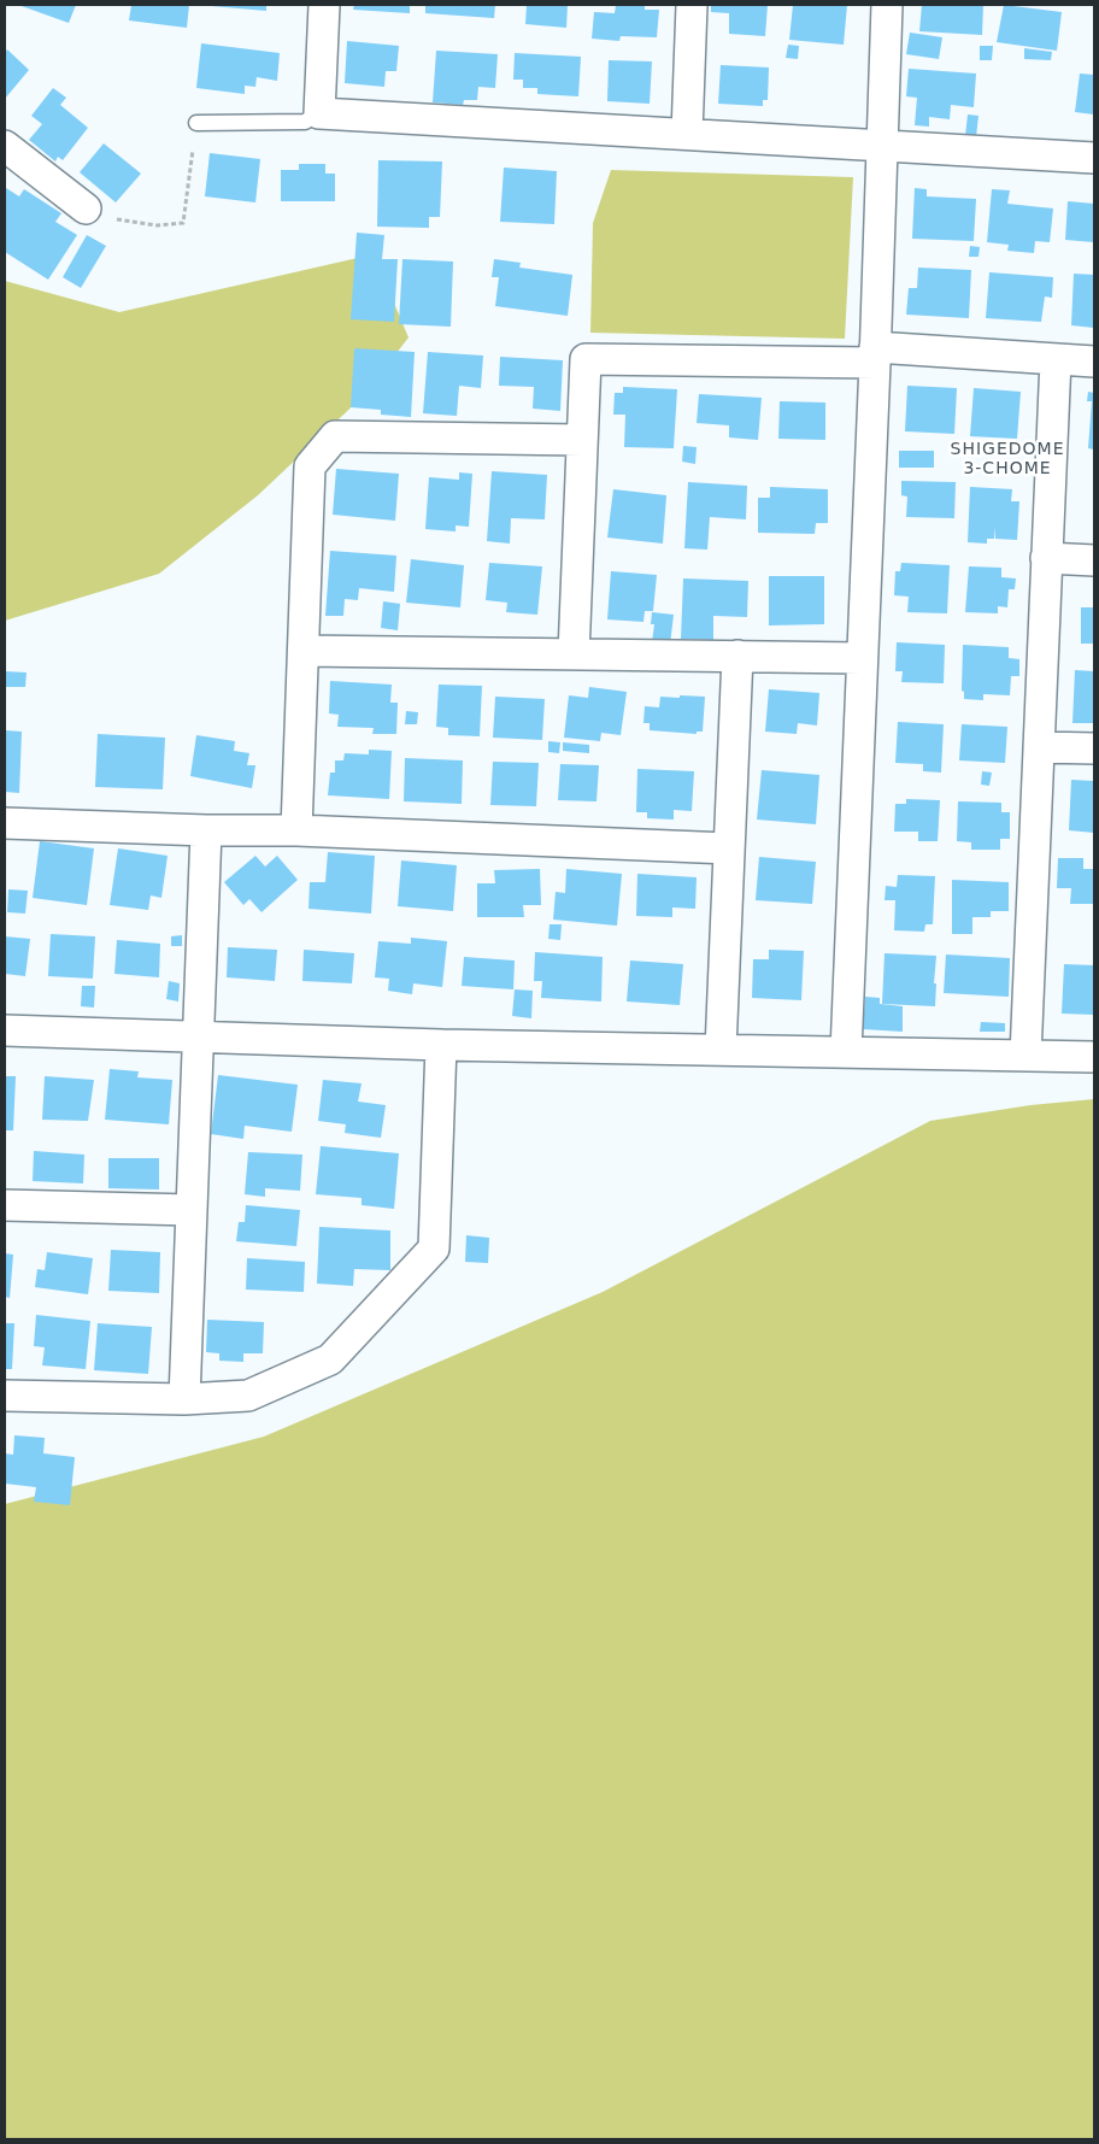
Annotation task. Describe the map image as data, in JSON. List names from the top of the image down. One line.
{"districts":["SHIGEDOME 3-CHOME"]}
